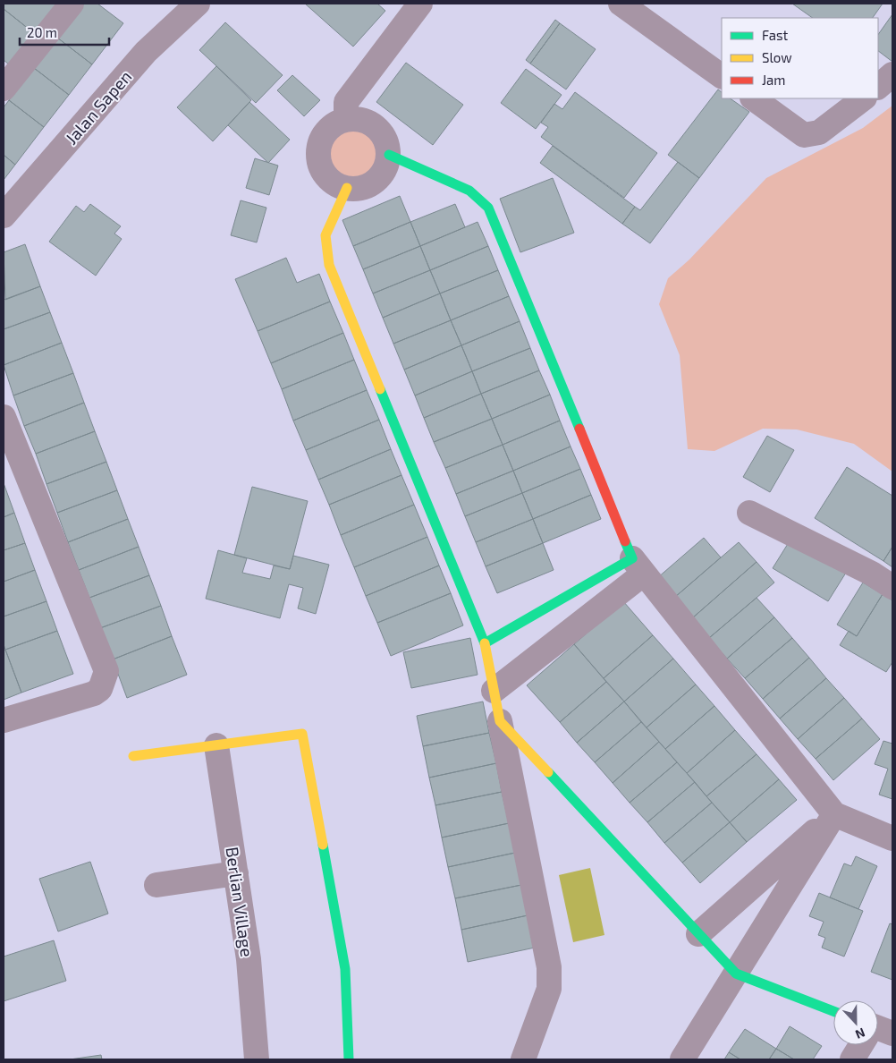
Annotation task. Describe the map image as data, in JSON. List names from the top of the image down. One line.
{"streets":{"street":["Jalan Sapen","Berlian Village"]},"legend":["Fast","Slow","Jam"],"scale_bar":"20 m","north":"bottom"}
